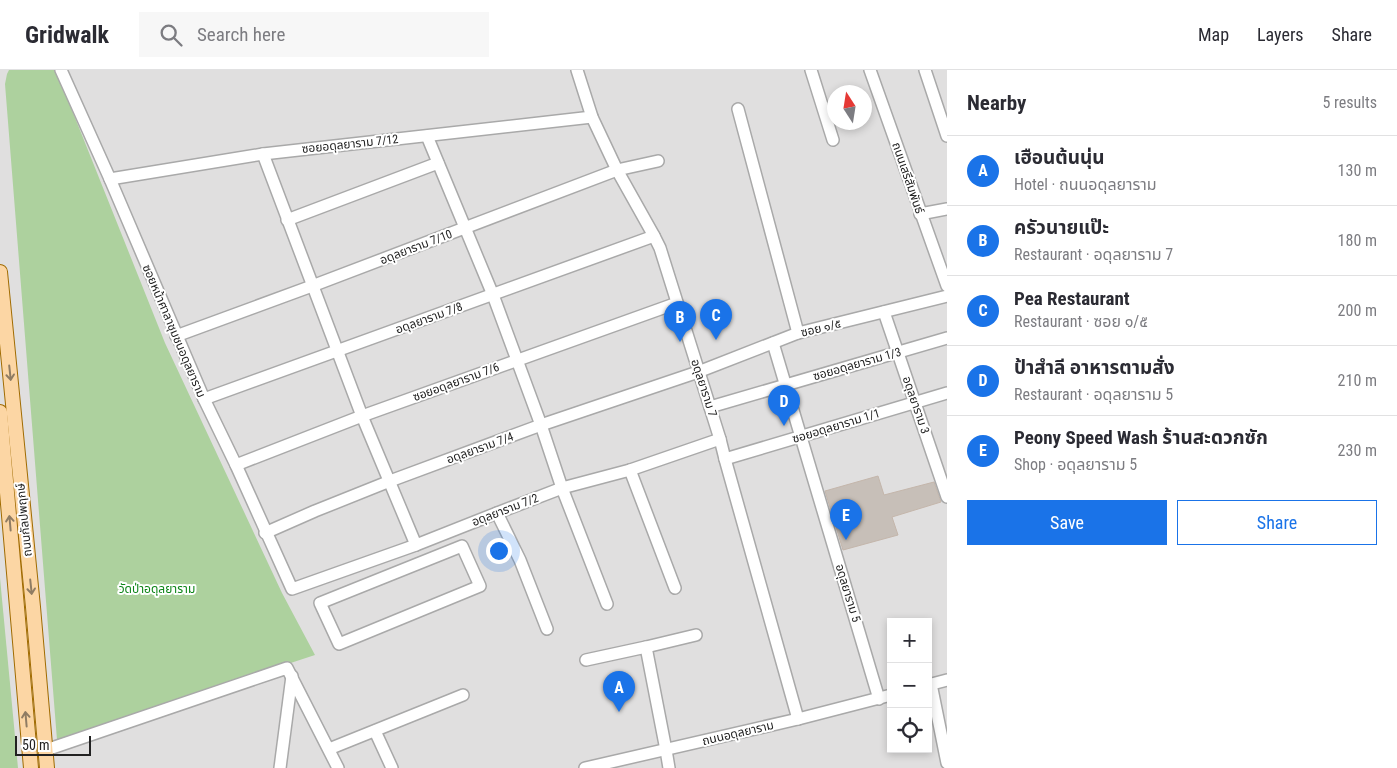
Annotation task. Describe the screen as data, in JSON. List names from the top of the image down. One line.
{"streets":{"main road":["ถนนกัลปพฤกษ์"],"street":["ซอยอดุลยาราม 7/12","ถนนเสรีสัมพันธ์","อดุลยาราม 7/10","อดุลยาราม 7/8","ซอย ๑/๕","ซอยหน้าศาลาชุมชนอดุลยาราม","ซอยอดุลยาราม 1/3","ซอยอดุลยาราม 7/6","อดุลยาราม 7","อดุลยาราม 3","ซอยอดุลยาราม 1/1","อดุลยาราม 7/4","อดุลยาราม 7/2","อดุลยาราม 5","ถนนอดุลยาราม"]},"crossings":[["ซอยอดุลยาราม 7/12","ซอยหน้าศาลาชุมชนอดุลยาราม"],["ซอยอดุลยาราม 7/12","อดุลยาราม 7"],["อดุลยาราม 7/10","ซอยหน้าศาลาชุมชนอดุลยาราม"],["อดุลยาราม 7/10","อดุลยาราม 7"],["อดุลยาราม 7/8","ซอยหน้าศาลาชุมชนอดุลยาราม"],["อดุลยาราม 7/8","อดุลยาราม 7"],["ซอย ๑/๕","อดุลยาราม 7"],["ซอย ๑/๕","อดุลยาราม 3"],["ซอย ๑/๕","อดุลยาราม 7/4"],["ซอย ๑/๕","อดุลยาราม 5"],["ซอยหน้าศาลาชุมชนอดุลยาราม","ซอยอดุลยาราม 7/6"],["ซอยหน้าศาลาชุมชนอดุลยาราม","อดุลยาราม 7/4"],["ซอยหน้าศาลาชุมชนอดุลยาราม","อดุลยาราม 7/2"],["ซอยอดุลยาราม 1/3","อดุลยาราม 7"],["ซอยอดุลยาราม 1/3","อดุลยาราม 3"],["ซอยอดุลยาราม 1/3","อดุลยาราม 5"],["ซอยอดุลยาราม 7/6","อดุลยาราม 7"],["อดุลยาราม 7","ซอยอดุลยาราม 1/1"],["อดุลยาราม 7","อดุลยาราม 7/4"],["อดุลยาราม 7","อดุลยาราม 7/2"],["อดุลยาราม 7","ถนนอดุลยาราม"],["อดุลยาราม 3","ซอยอดุลยาราม 1/1"],["ซอยอดุลยาราม 1/1","อดุลยาราม 5"],["อดุลยาราม 5","ถนนอดุลยาราม"]],"parks":["วัดป่าอดุลยาราม"],"scale_bar":"50 m","north":"top","page":{"header":"Gridwalk","search":"Search here","nav":["Map","Layers","Share"],"heading":["Nearby","5 results"],"list":[{"mark":"A","name":"เฮือนต้นนุ่น","note":"Hotel · ถนนอดุลยาราม","value":"130 m"},{"mark":"B","name":"ครัวนายแป๊ะ","note":"Restaurant · อดุลยาราม 7","value":"180 m"},{"mark":"C","name":"Pea Restaurant","note":"Restaurant · ซอย ๑/๕","value":"200 m"},{"mark":"D","name":"ป้าสำลี อาหารตามสั่ง","note":"Restaurant · อดุลยาราม 5","value":"210 m"},{"mark":"E","name":"Peony Speed Wash ร้านสะดวกซัก","note":"Shop · อดุลยาราม 5","value":"230 m"}],"pins":["C","B","D","E","A"],"buttons":["Save","Share"],"map_buttons":["+","−"],"scale":"50 m"}}
